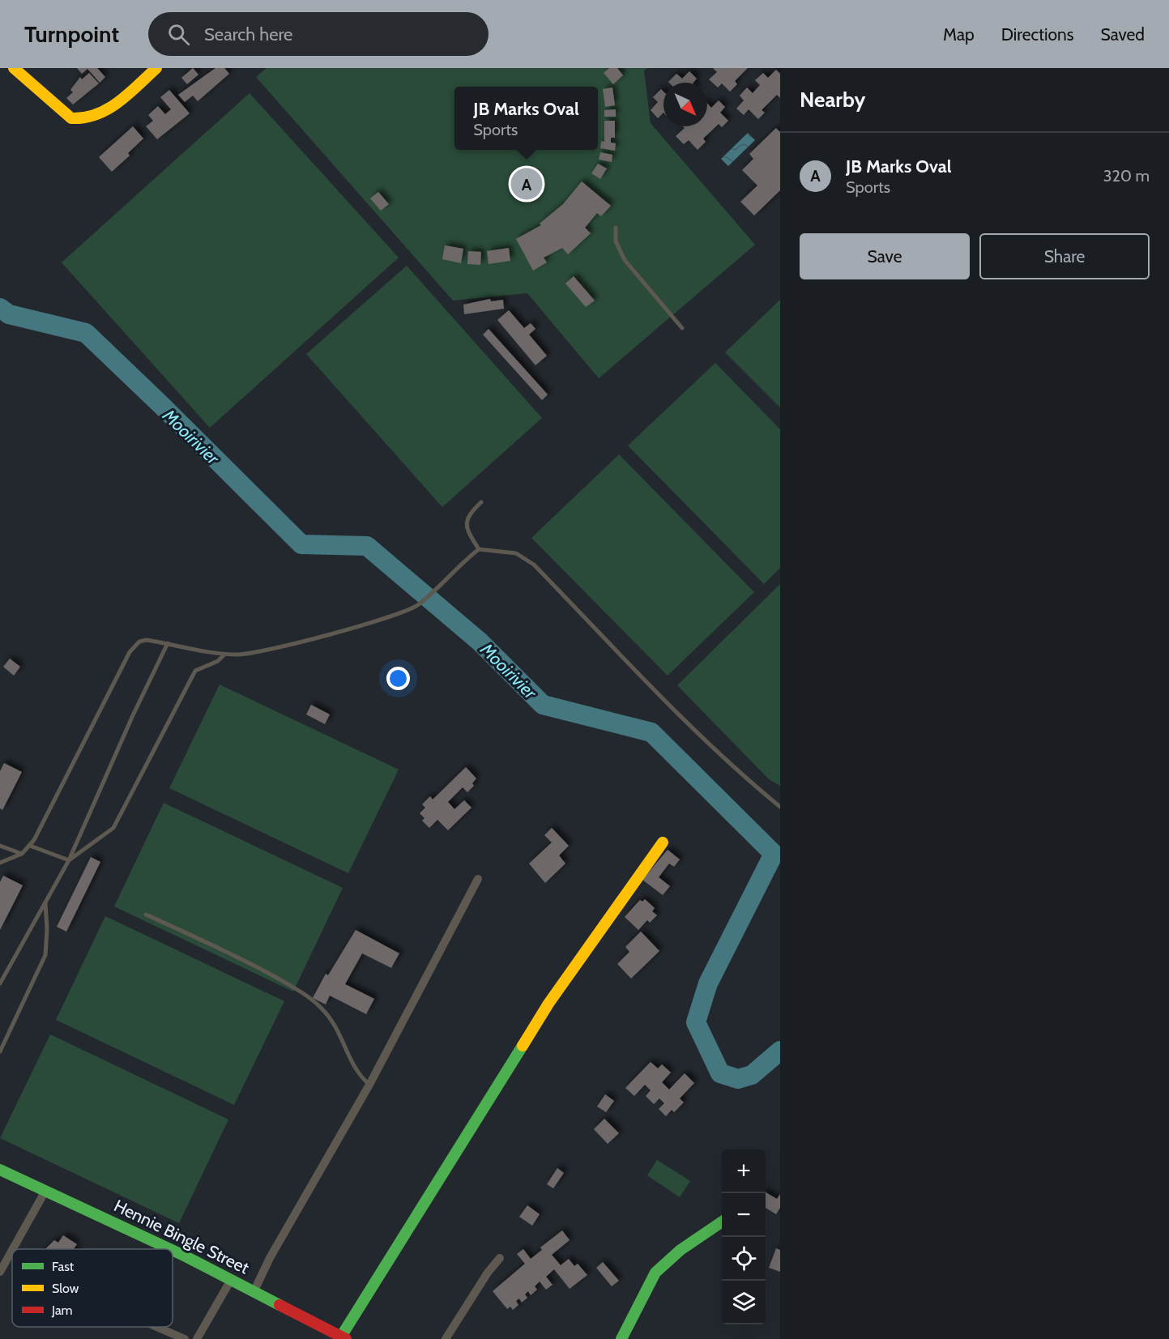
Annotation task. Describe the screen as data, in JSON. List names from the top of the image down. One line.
{"streets":{"street":["Hennie Bingle Street"]},"water":["Mooirivier"],"legend":["Fast","Slow","Jam"],"north":"bottom right","page":{"header":"Turnpoint","search":"Search here","nav":["Map","Directions","Saved"],"heading":"Nearby","popup":["JB Marks Oval","Sports"],"list":[{"mark":"A","name":"JB Marks Oval","note":"Sports","value":"320 m"}],"pins":"A","buttons":["Save","Share"],"map_buttons":["+","−"]}}
